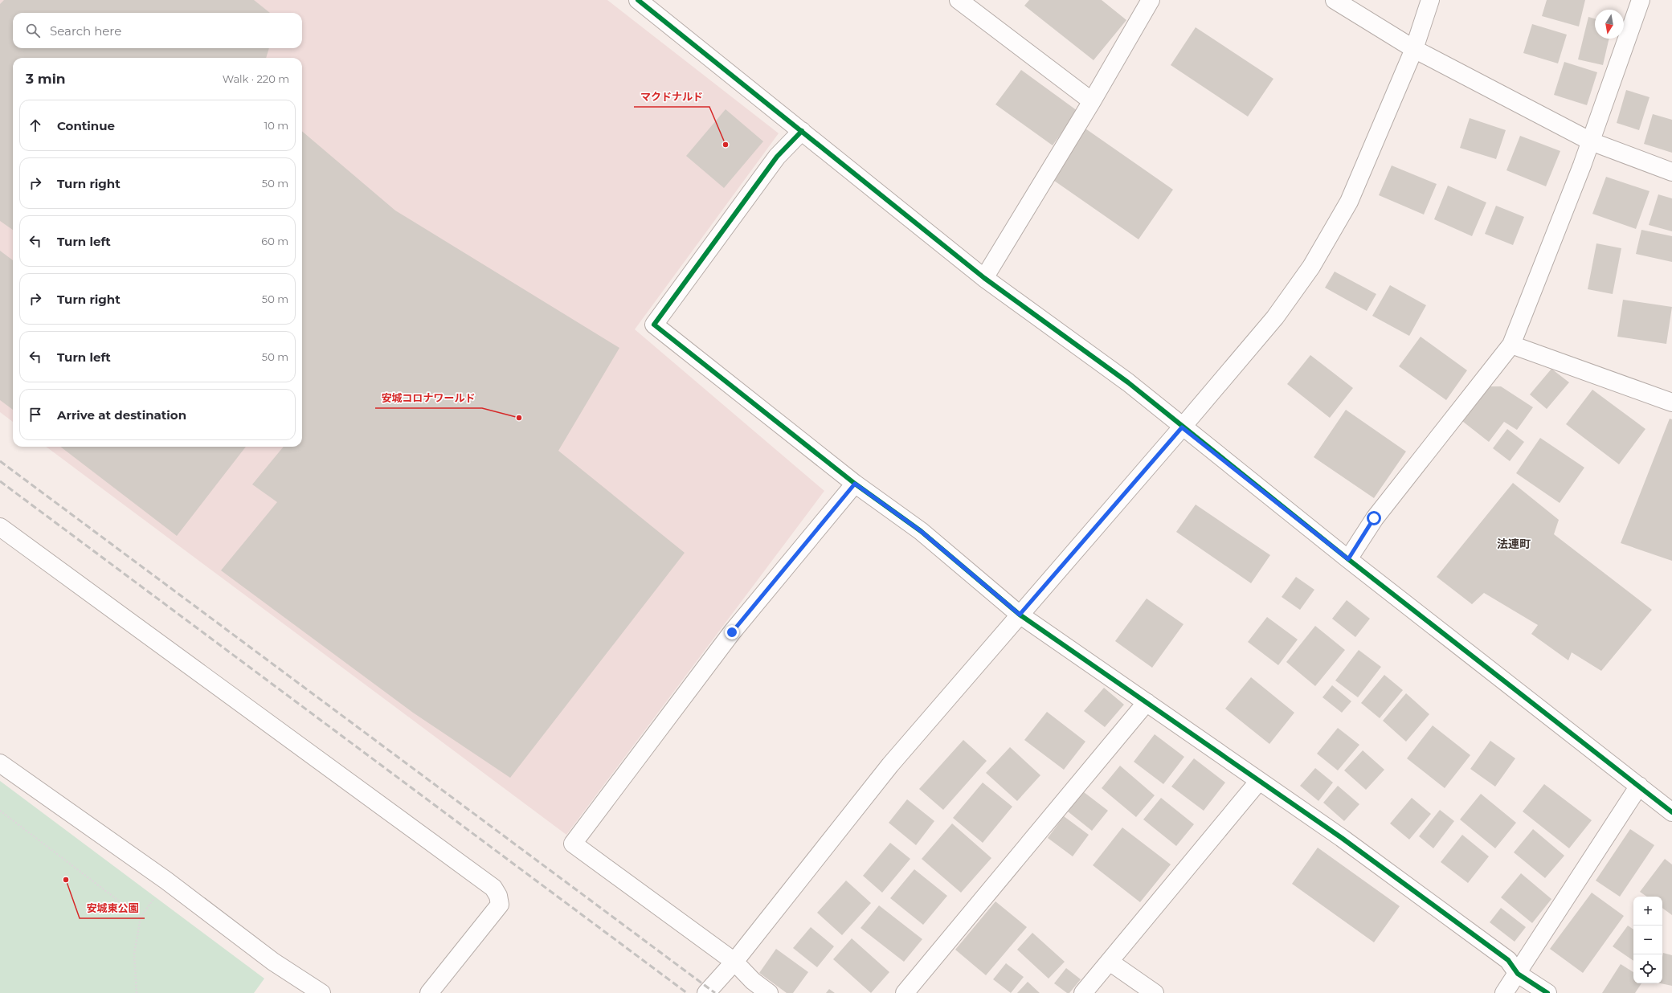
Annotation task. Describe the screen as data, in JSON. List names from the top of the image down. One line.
{"districts":["法連町"],"places":["マクドナルド","安城コロナワールド","安城東公園"],"north":"bottom","page":{"search":"Search here","heading":["3 min","Walk · 220 m"],"list":[["Continue","10 m"],["Turn right","50 m"],["Turn left","60 m"],["Turn right","50 m"],["Turn left","50 m"],"Arrive at destination"],"map_buttons":["+","−"]}}
